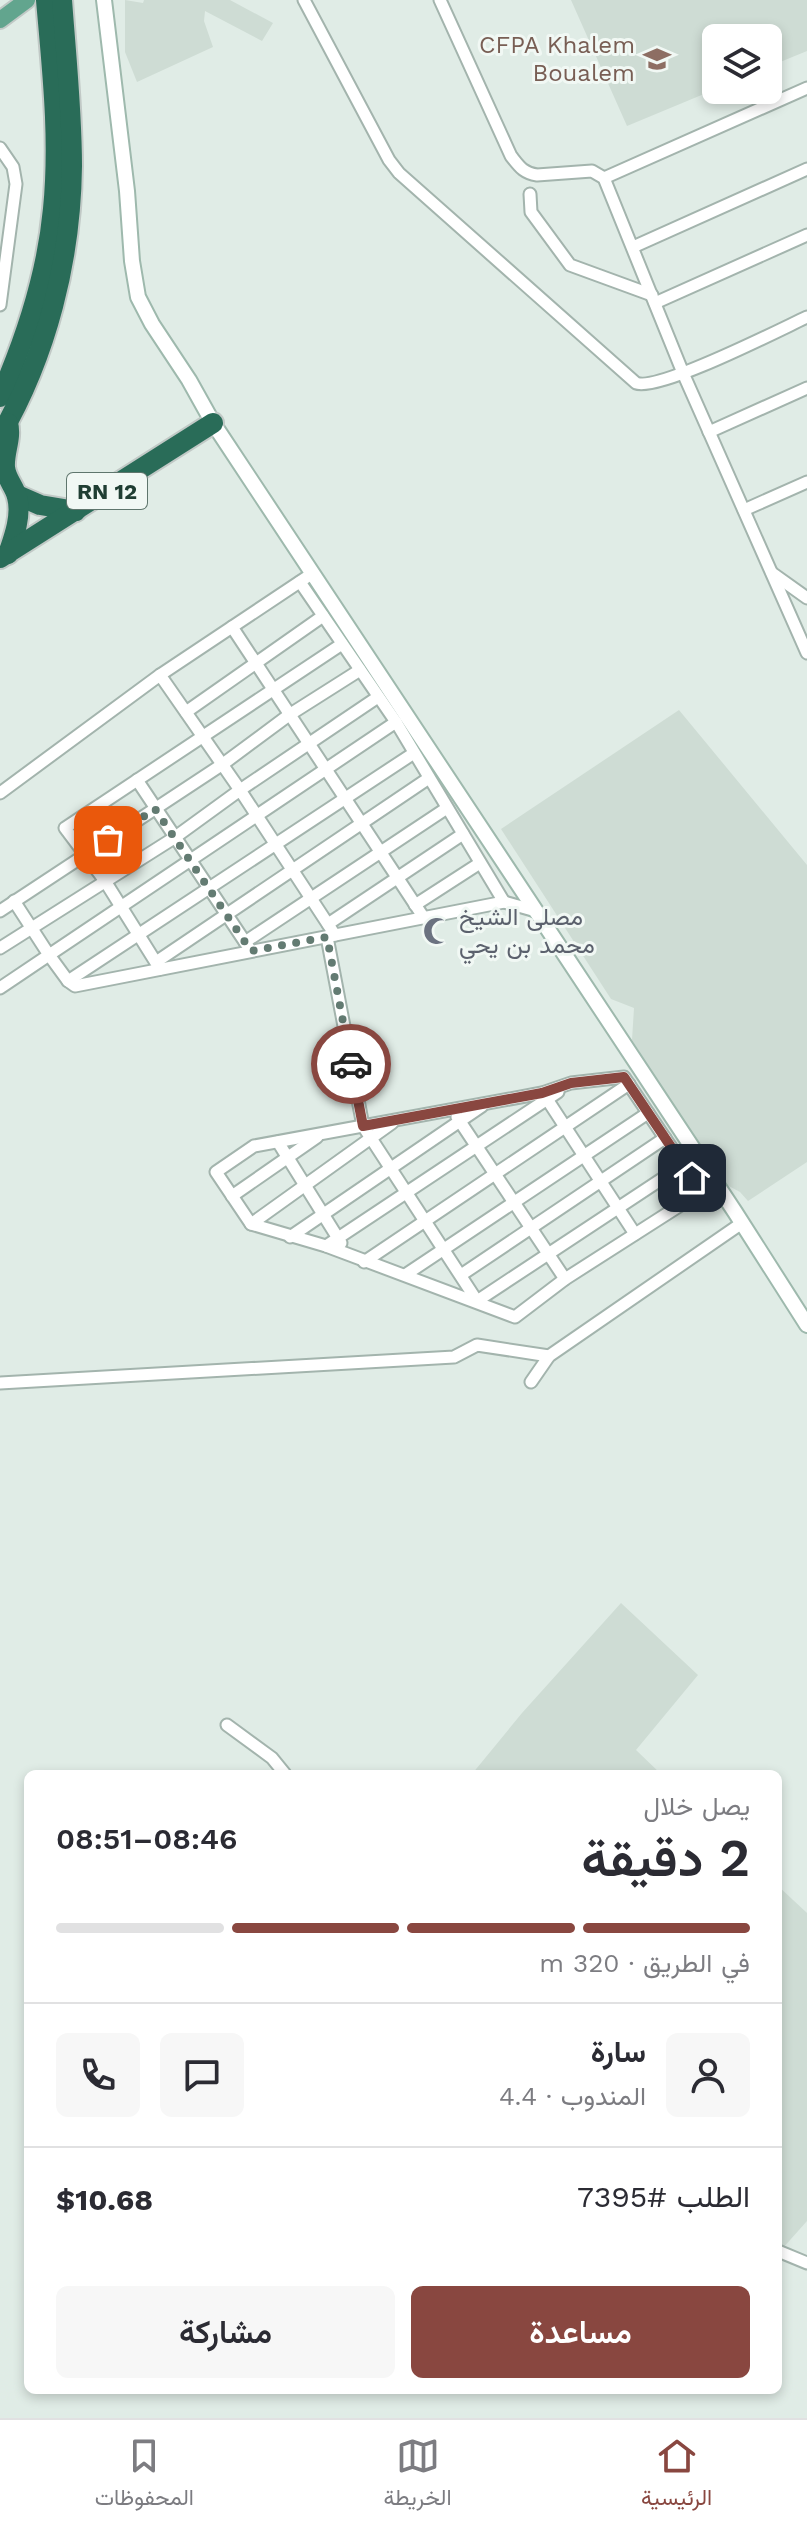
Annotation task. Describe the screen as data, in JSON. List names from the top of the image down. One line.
{"streets":{"highway":["RN 12"]},"places":{"school or university":["CFPA Khalem Boualem"],"mosque":["مصلى الشيخ محمد بن يحي"]},"page":{"heading":["2 دقيقة","يصل خلال","08:46–08:51"],"panel":["سارة","المندوب · 4.4","الطلب #7395","$10.68"],"bar":"في الطريق · 320 m","buttons":["مساعدة","مشاركة"],"tabs":["الرئيسية","الخريطة","المحفوظات"]}}
